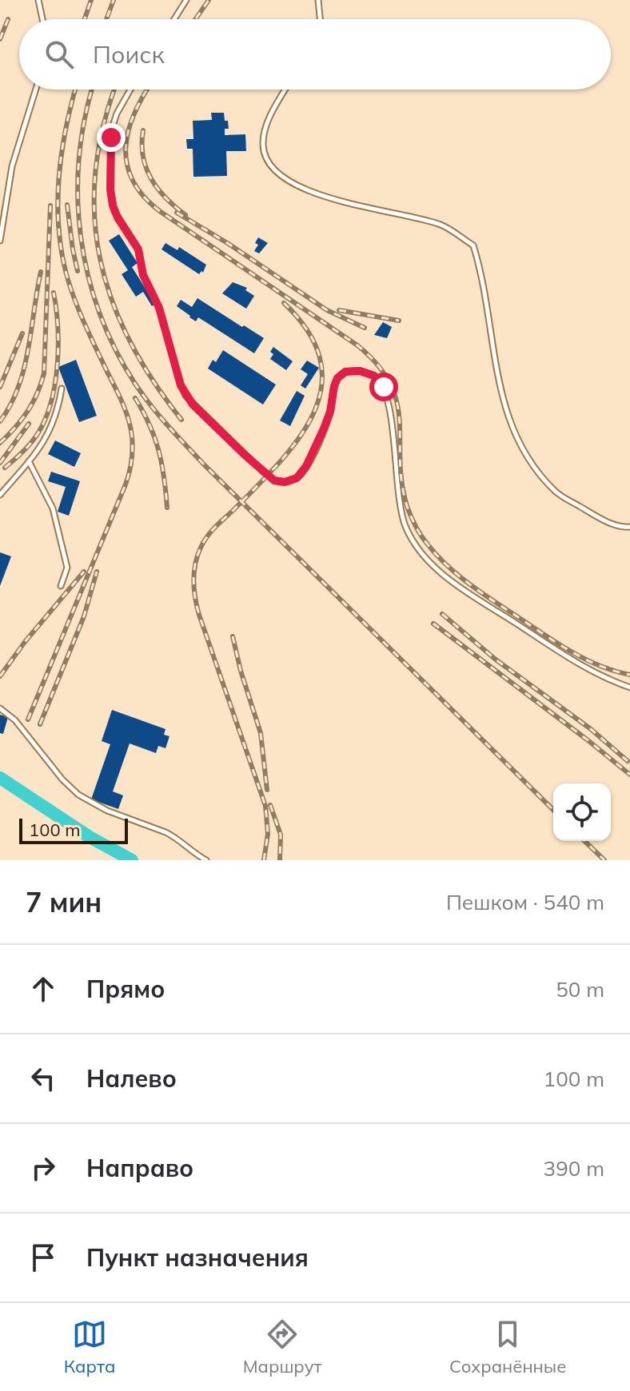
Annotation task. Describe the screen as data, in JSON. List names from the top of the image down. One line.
{"scale_bar":"100 m","page":{"search":"Поиск","scale":"100 m","heading":["7 мин","Пешком · 540 m"],"list":[["Прямо","50 m"],["Налево","100 m"],["Направо","390 m"],"Пункт назначения"],"nav":["Карта","Маршрут","Сохранённые"]}}
